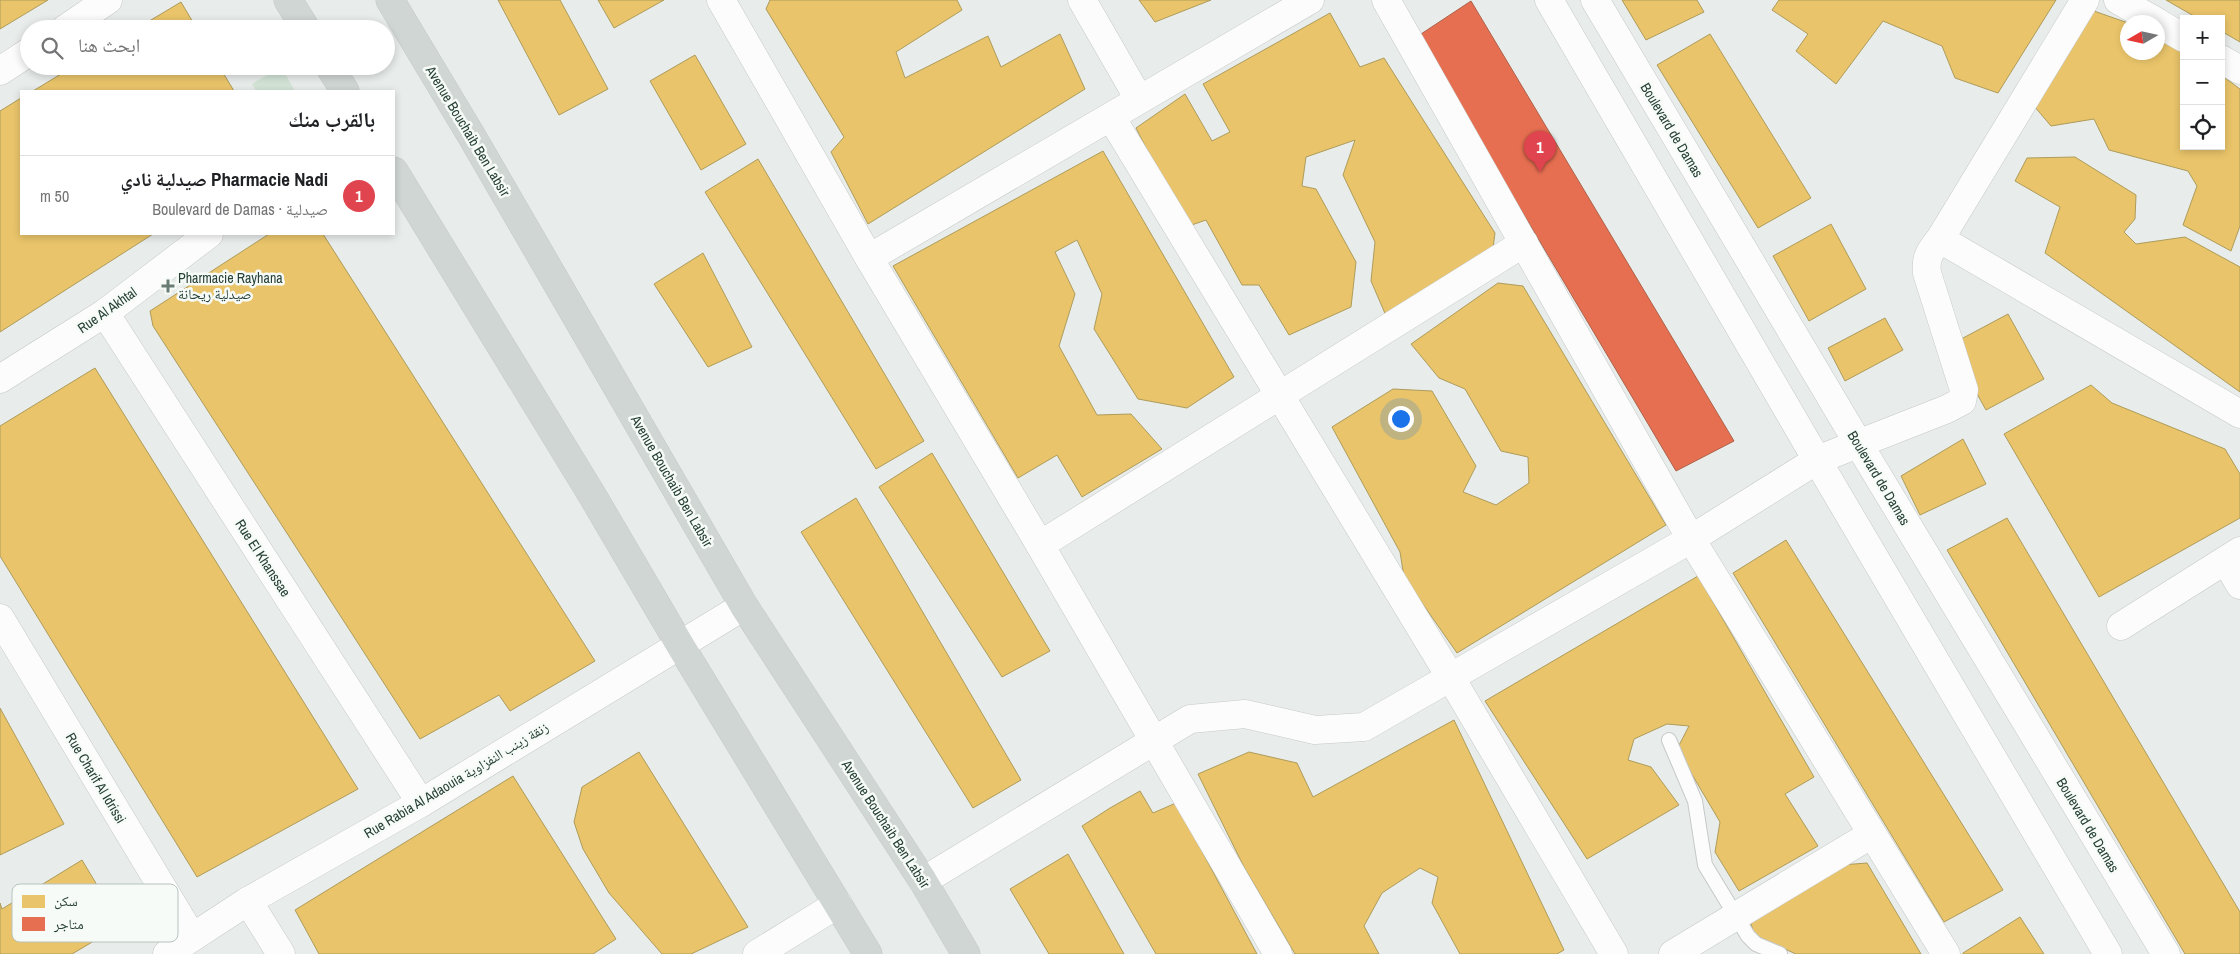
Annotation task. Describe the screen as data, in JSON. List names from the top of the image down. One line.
{"streets":{"main road":["Avenue Bouchaib Ben Labsir"],"street":["Boulevard de Damas","Rue Al Akhtal","Rue El Khanssae","Rue Charif Al Idrissi","Rue Rabia Al Adaouia زنقة زينب النفزاوية"]},"crossings":[["Avenue Bouchaib Ben Labsir","Rue Rabia Al Adaouia زنقة زينب النفزاوية"],["Rue Al Akhtal","Rue El Khanssae"],["Rue El Khanssae","Rue Rabia Al Adaouia زنقة زينب النفزاوية"],["Rue Charif Al Idrissi","Rue Rabia Al Adaouia زنقة زينب النفزاوية"]],"places":{"health":["Pharmacie Rayhana صيدلية ريحانة"]},"legend":["سكن","متاجر"],"north":"left","page":{"map_buttons":["+","−"],"search":"ابحث هنا","heading":"بالقرب منك","pins":"1","list":[{"mark":"1","name":"Pharmacie Nadi صيدلية نادي","note":"صيدلية · Boulevard de Damas","value":"50 m"}]}}
